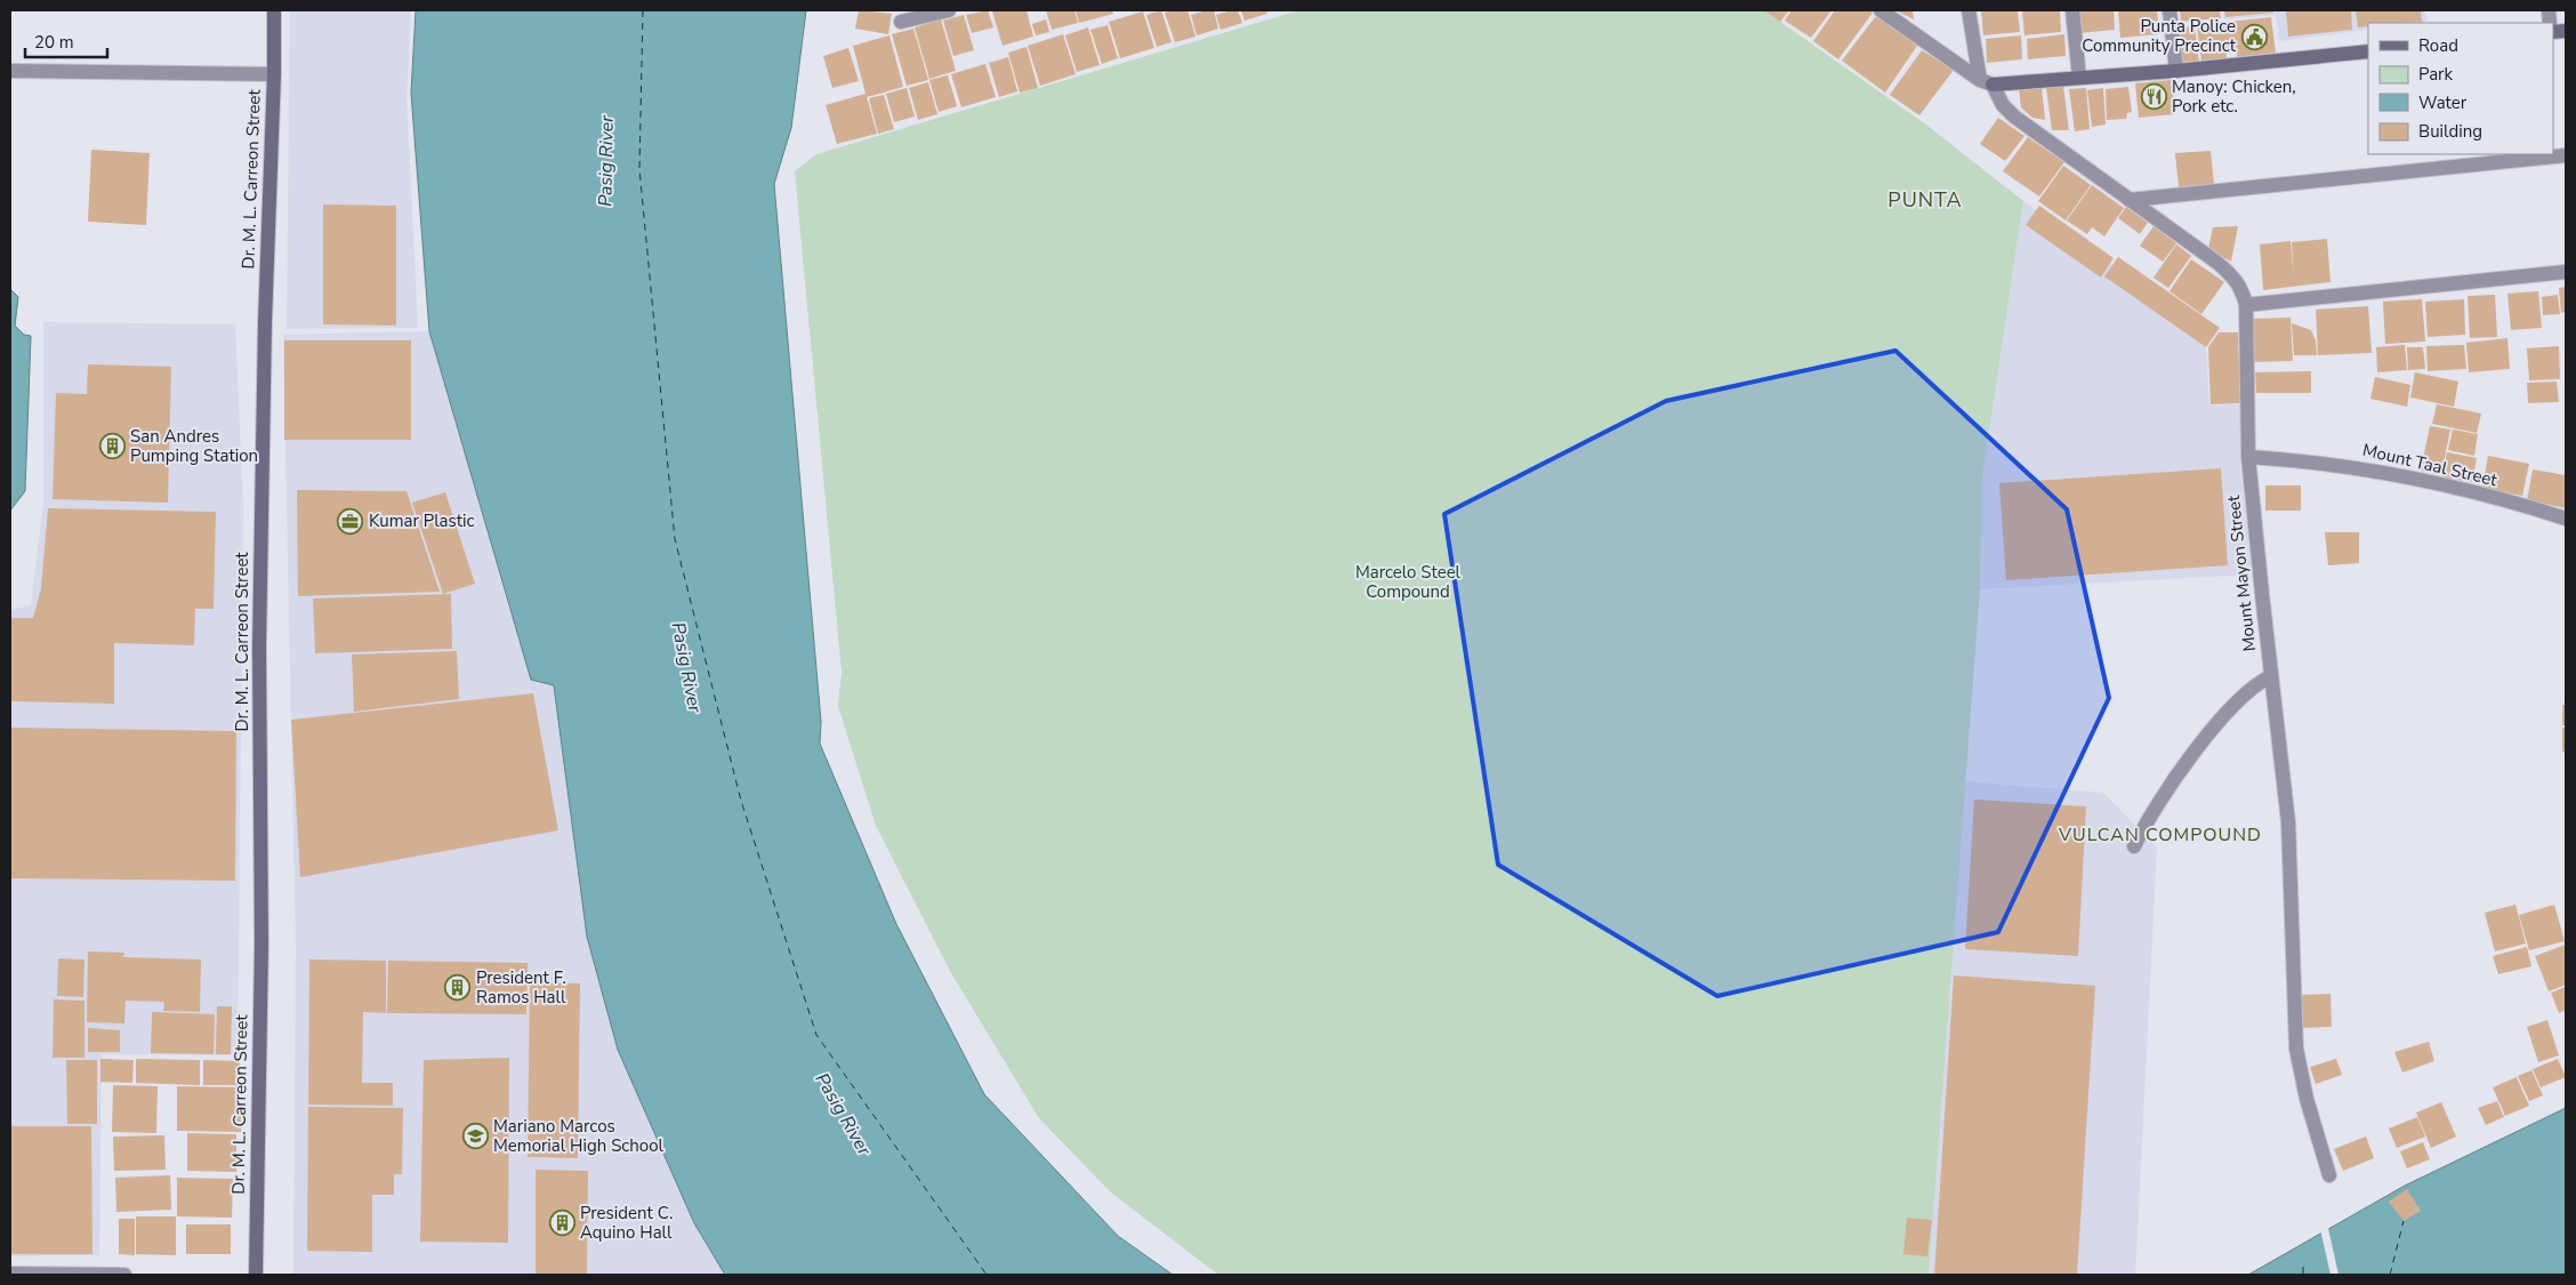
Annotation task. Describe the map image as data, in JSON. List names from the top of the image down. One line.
{"streets":{"main road":["Dr. M. L. Carreon Street"],"street":["Mount Taal Street","Mount Mayon Street"]},"crossings":[["Mount Taal Street","Mount Mayon Street"]],"districts":["PUNTA","VULCAN COMPOUND"],"water":["Pasig River"],"parks":["Marcelo Steel Compound"],"places":{"public building":["Punta Police Community Precinct"],"restaurant":["Manoy: Chicken, Pork etc."],"building":["San Andres Pumping Station","President F. Ramos Hall","President C. Aquino Hall"],"office":["Kumar Plastic"],"school or university":["Mariano Marcos Memorial High School"]},"legend":["Road","Park","Water","Building"],"scale_bar":"20 m"}
